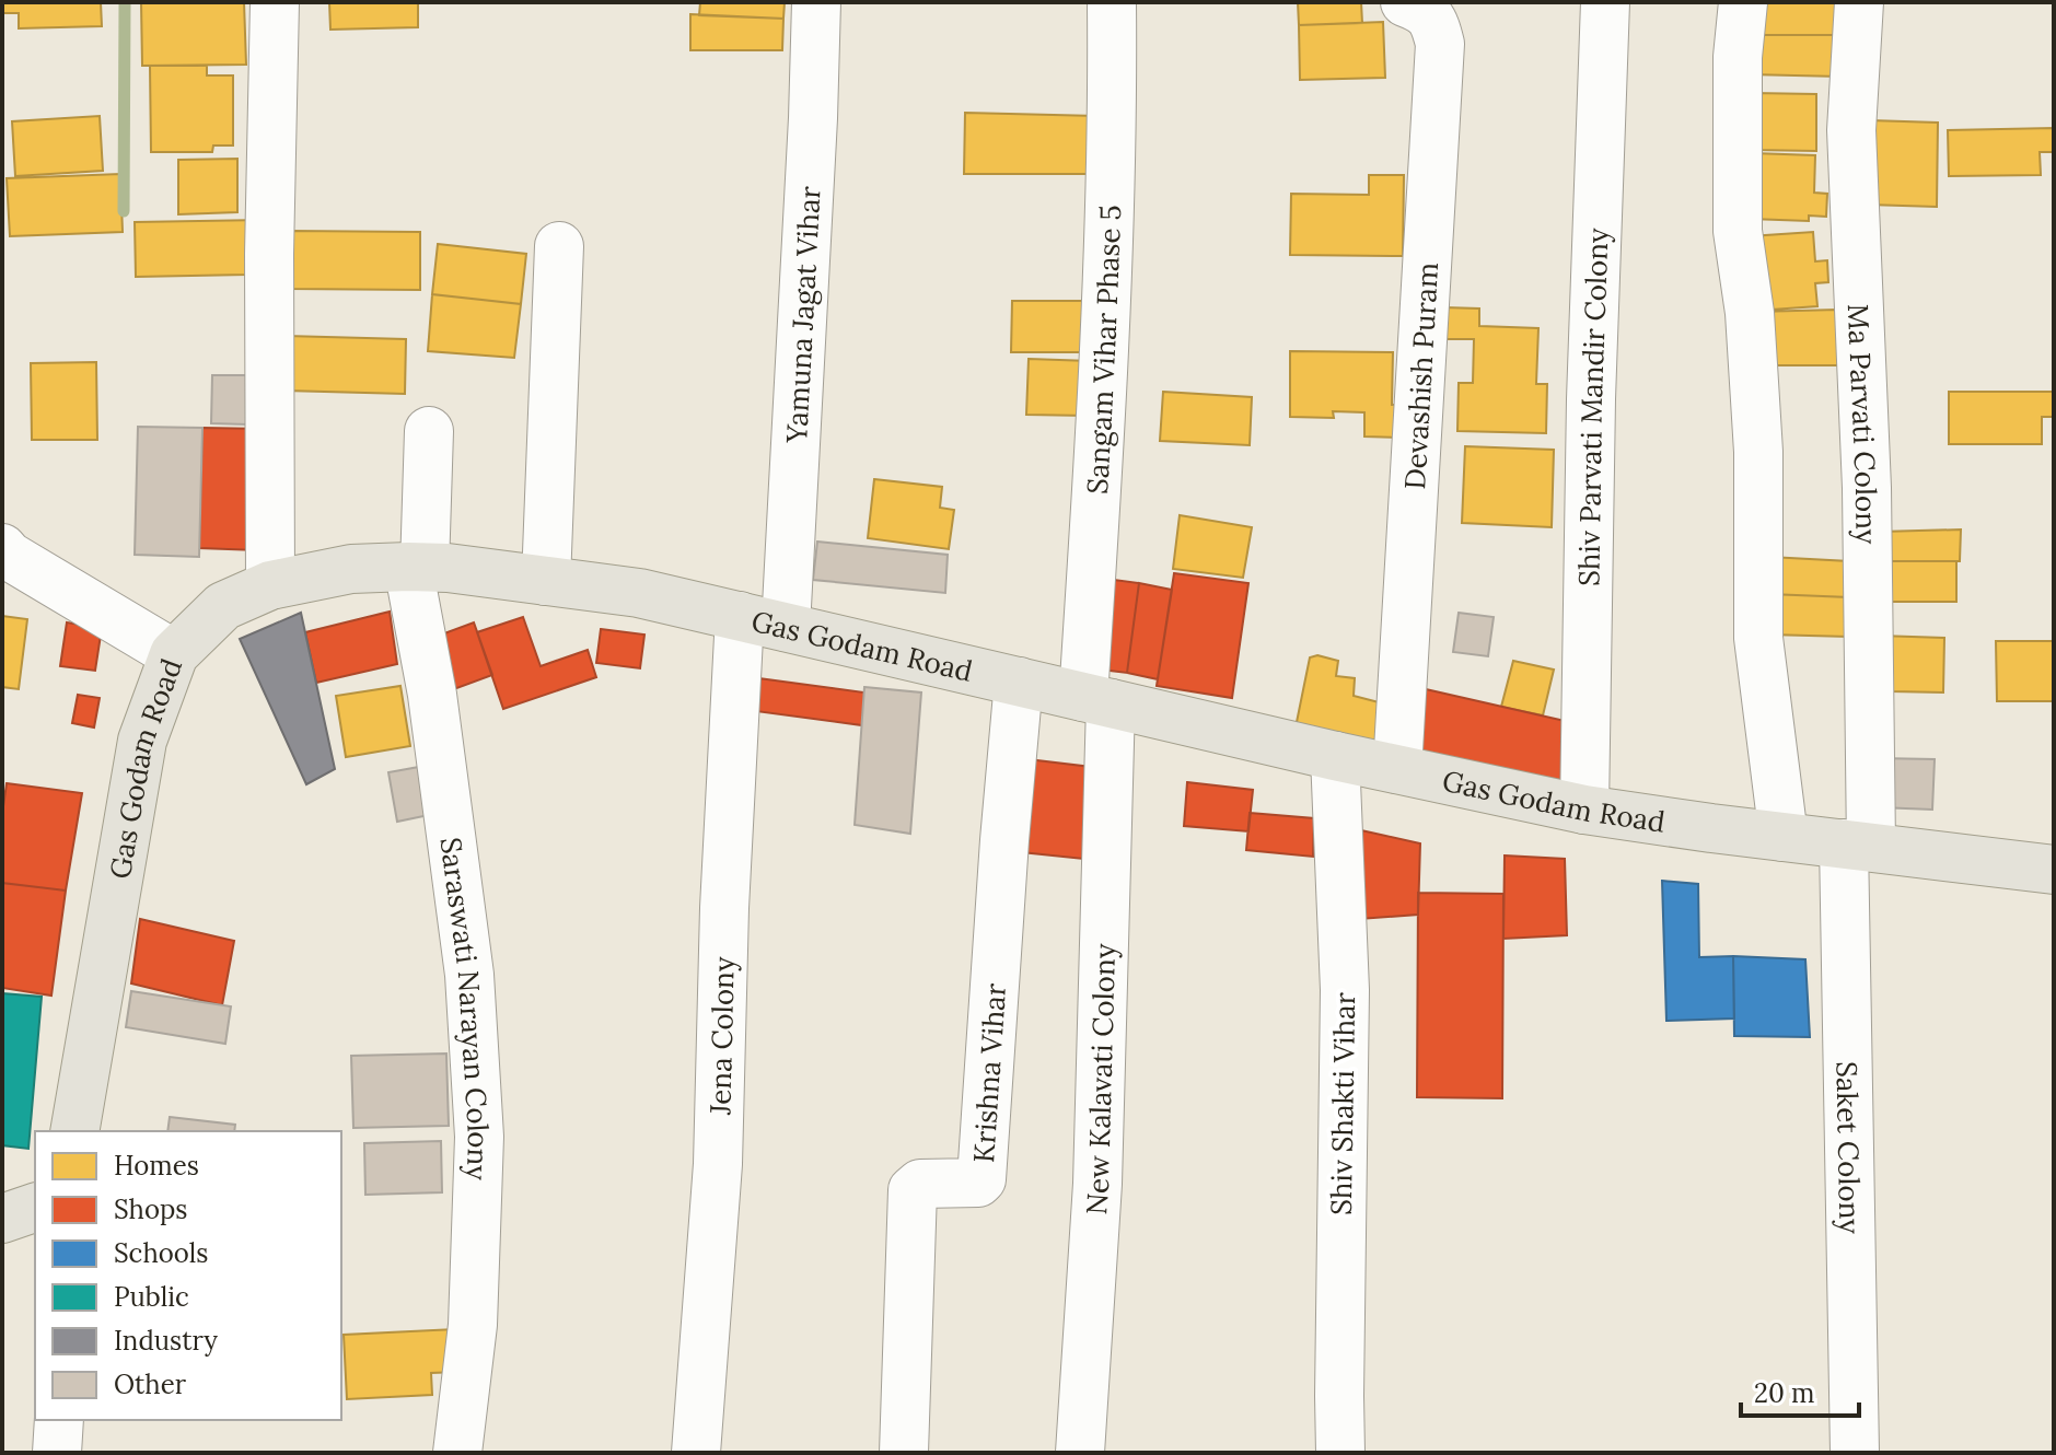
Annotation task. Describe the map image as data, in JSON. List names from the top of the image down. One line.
{"streets":{"main road":["Gas Godam Road"],"street":["Yamuna Jagat Vihar","Sangam Vihar Phase 5","Devashish Puram","Shiv Parvati Mandir Colony","Ma Parvati Colony","Saraswati Narayan Colony","Jena Colony","Krishna Vihar","New Kalavati Colony","Shiv Shakti Vihar","Saket Colony"]},"crossings":[["Yamuna Jagat Vihar","Gas Godam Road"],["Sangam Vihar Phase 5","Gas Godam Road"],["Sangam Vihar Phase 5","New Kalavati Colony"],["Devashish Puram","Gas Godam Road"],["Shiv Parvati Mandir Colony","Gas Godam Road"],["Ma Parvati Colony","Gas Godam Road"],["Ma Parvati Colony","Saket Colony"],["Gas Godam Road","Saraswati Narayan Colony"],["Gas Godam Road","Jena Colony"],["Gas Godam Road","Krishna Vihar"],["Gas Godam Road","New Kalavati Colony"],["Gas Godam Road","Shiv Shakti Vihar"],["Gas Godam Road","Saket Colony"]],"legend":["Homes","Shops","Schools","Public","Industry","Other"],"scale_bar":"20 m"}
